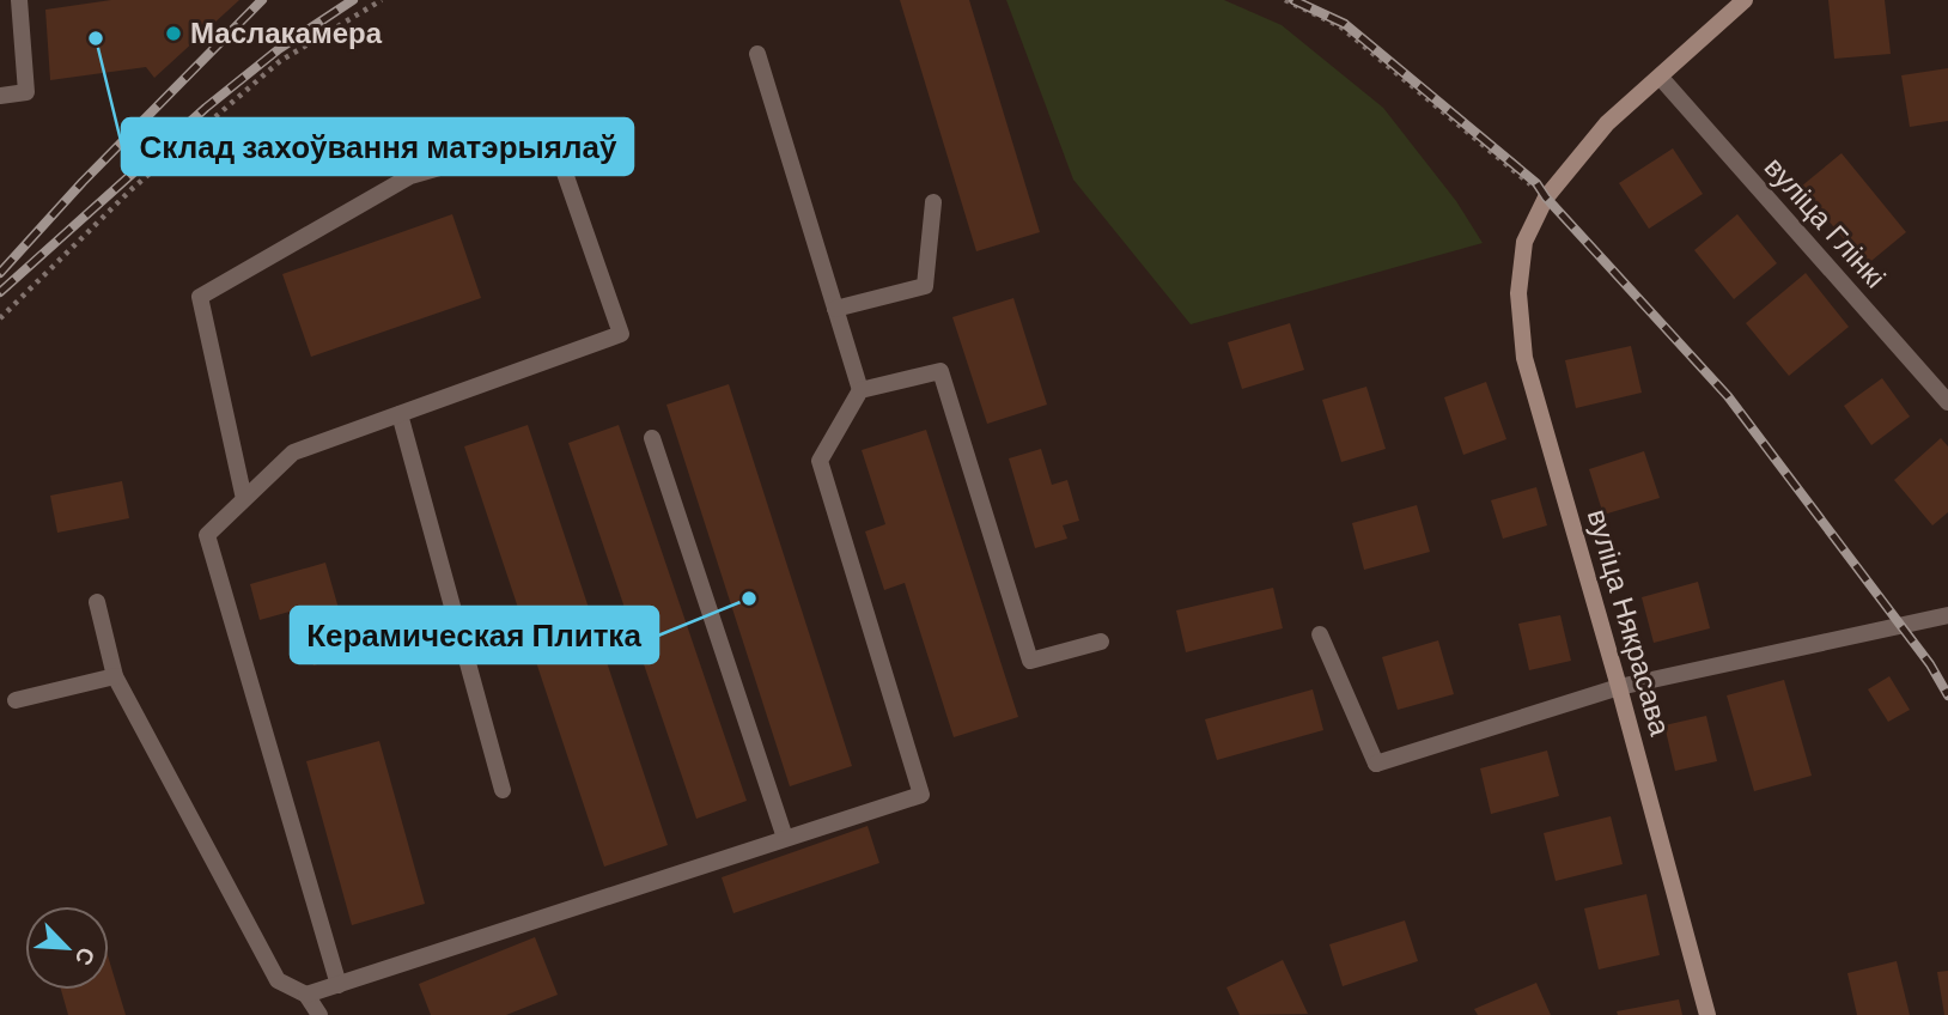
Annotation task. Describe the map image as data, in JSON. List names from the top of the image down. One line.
{"streets":{"main road":["вуліца Някрасава"],"street":["вуліца Глінкі"]},"crossings":[["вуліца Глінкі","вуліца Някрасава"]],"places":["Маслакамера","Склад захоўвання матэрыялаў","Керамическая Плитка"],"north":"bottom right"}
